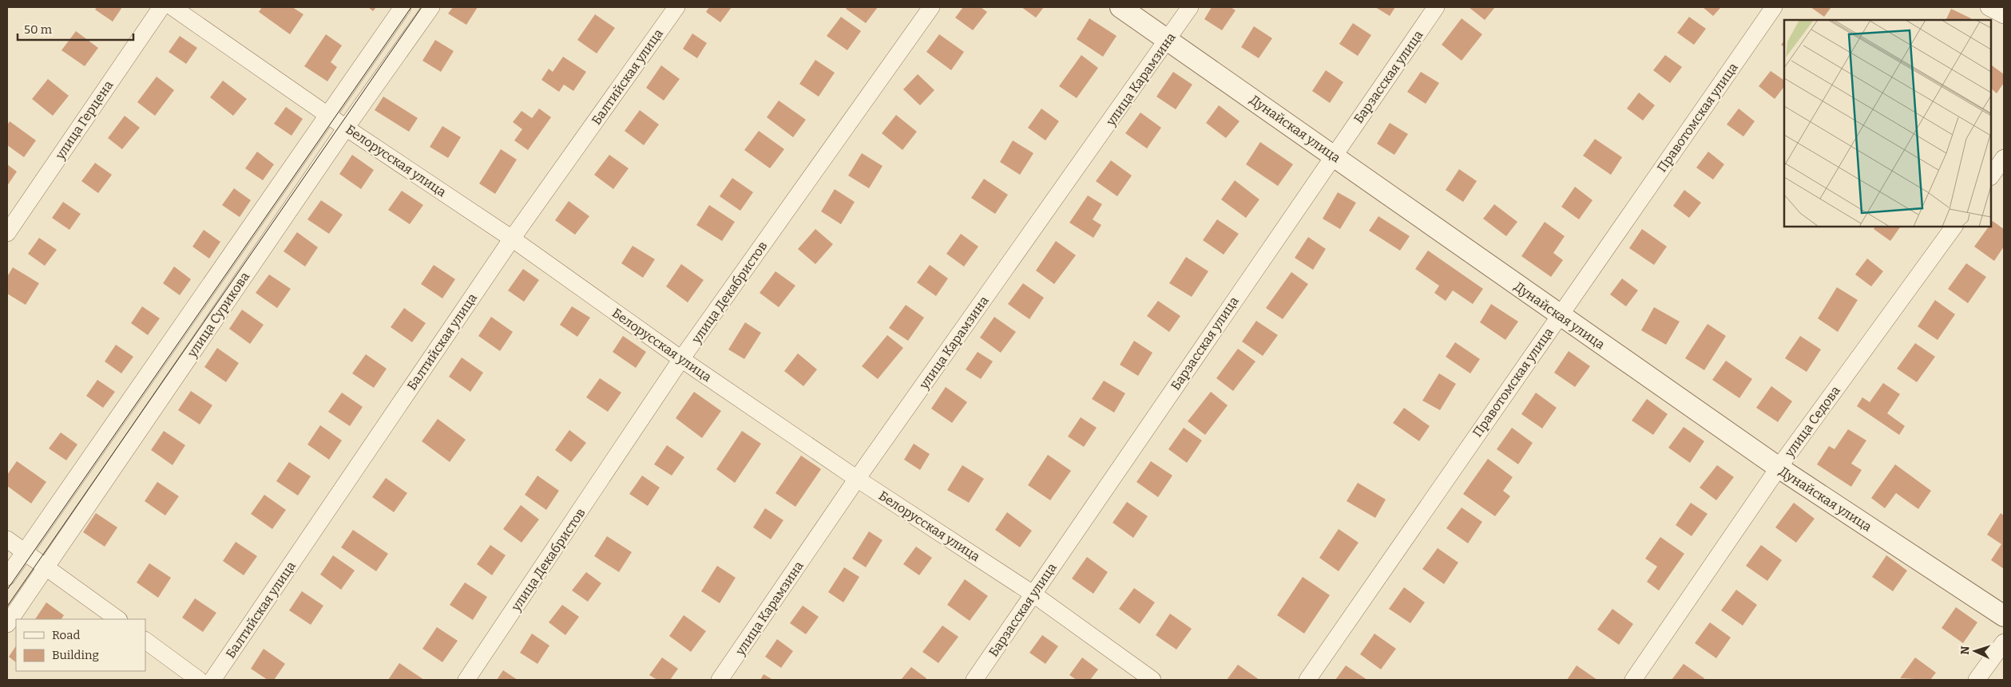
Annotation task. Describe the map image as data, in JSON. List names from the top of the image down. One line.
{"streets":{"street":["Балтийская улица","Барзасская улица","улица Карамзина","Правотомская улица","улица Герцена","Дунайская улица","Белорусская улица","улица Декабристов","улица Сурикова","улица Седова"]},"crossings":[["Балтийская улица","Белорусская улица"],["Барзасская улица","Дунайская улица"],["Барзасская улица","Белорусская улица"],["улица Карамзина","Дунайская улица"],["улица Карамзина","Белорусская улица"],["Правотомская улица","Дунайская улица"],["Дунайская улица","улица Седова"],["Белорусская улица","улица Декабристов"],["Белорусская улица","улица Сурикова"]],"legend":["Road","Building"],"scale_bar":"50 m","north":"left"}
